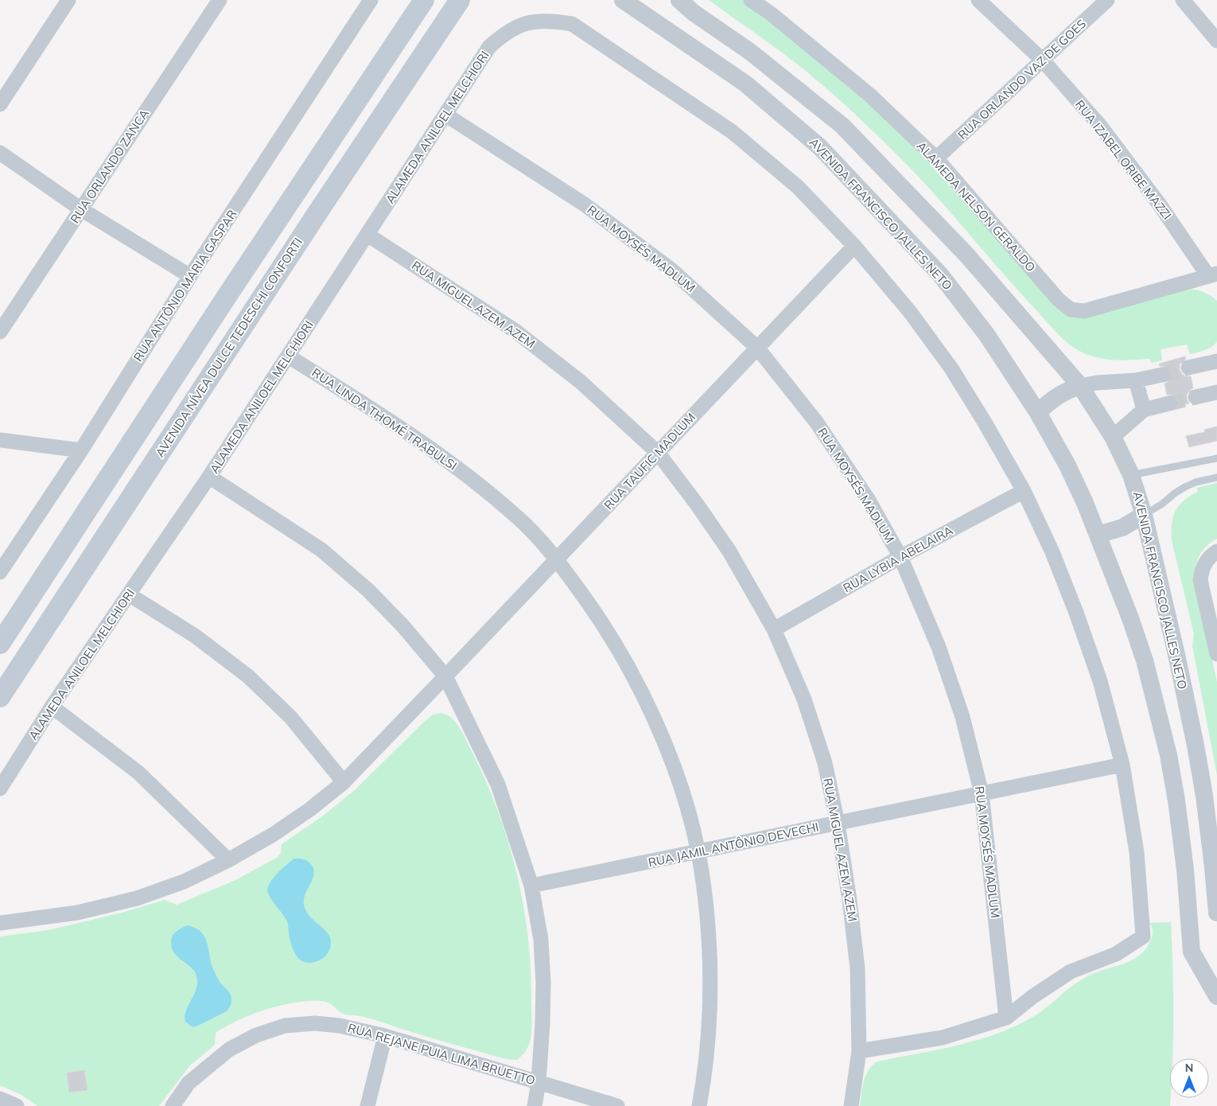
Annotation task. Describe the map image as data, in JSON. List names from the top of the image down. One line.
{"streets":{"main road":["AVENIDA NÍVEA DULCE TEDESCHI CONFORTI"],"street":["RUA ORLANDO VAZ DE GOES","ALAMEDA ANILOEL MELCHIORI","RUA IZABEL ORIBE MAZZI","RUA ORLANDO ZANCA","ALAMEDA NELSON GERALDO","AVENIDA FRANCISCO JALLES NETO","RUA MOYSÉS MADLUM","RUA ANTÔNIO MARIA GASPAR","RUA MIGUEL AZEM AZEM","RUA LINDA THOMÉ TRABULSI","RUA TAUFIC MADLUM","RUA LYBIA ABELAIRA","RUA JAMIL ANTÔNIO DEVECHI","RUA REJANE PUIA LIMA BRUETTO"]},"crossings":[["RUA ORLANDO VAZ DE GOES","RUA IZABEL ORIBE MAZZI"],["RUA ORLANDO VAZ DE GOES","ALAMEDA NELSON GERALDO"],["ALAMEDA ANILOEL MELCHIORI","RUA MOYSÉS MADLUM"],["ALAMEDA ANILOEL MELCHIORI","RUA MIGUEL AZEM AZEM"],["ALAMEDA ANILOEL MELCHIORI","RUA LINDA THOMÉ TRABULSI"],["ALAMEDA ANILOEL MELCHIORI","RUA TAUFIC MADLUM"],["ALAMEDA ANILOEL MELCHIORI","RUA LYBIA ABELAIRA"],["ALAMEDA ANILOEL MELCHIORI","RUA JAMIL ANTÔNIO DEVECHI"],["RUA IZABEL ORIBE MAZZI","ALAMEDA NELSON GERALDO"],["RUA MOYSÉS MADLUM","RUA TAUFIC MADLUM"],["RUA MOYSÉS MADLUM","RUA LYBIA ABELAIRA"],["RUA MOYSÉS MADLUM","RUA JAMIL ANTÔNIO DEVECHI"],["RUA MIGUEL AZEM AZEM","RUA TAUFIC MADLUM"],["RUA MIGUEL AZEM AZEM","RUA LYBIA ABELAIRA"],["RUA MIGUEL AZEM AZEM","RUA JAMIL ANTÔNIO DEVECHI"],["RUA LINDA THOMÉ TRABULSI","RUA TAUFIC MADLUM"],["RUA LINDA THOMÉ TRABULSI","RUA JAMIL ANTÔNIO DEVECHI"]],"north":"top"}
